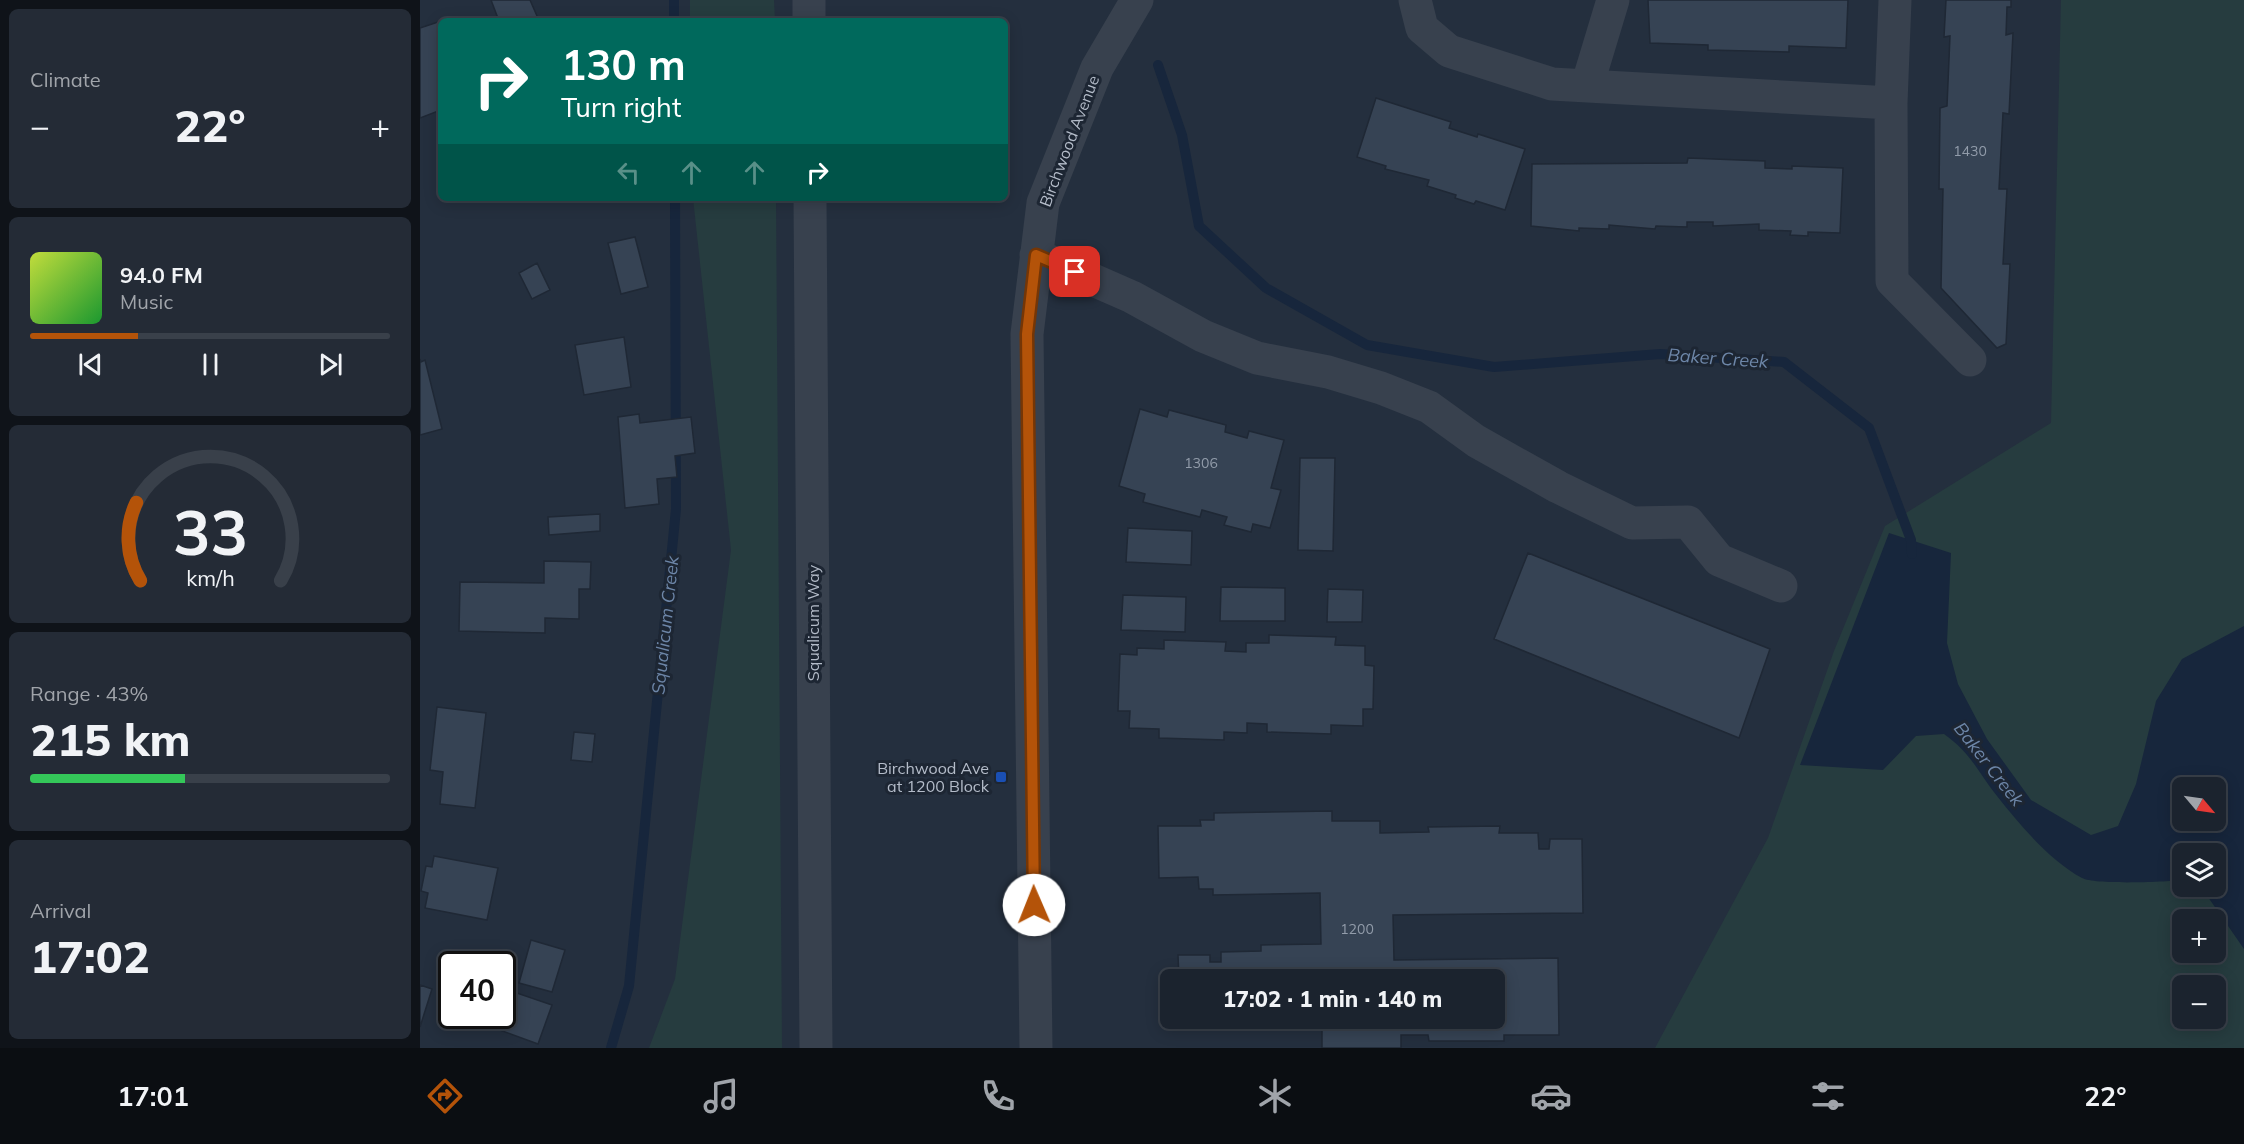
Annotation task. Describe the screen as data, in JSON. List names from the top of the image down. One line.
{"streets":{"street":["Birchwood Avenue","Squalicum Way"]},"water":["Baker Creek","Squalicum Creek"],"places":{"transit":["Birchwood Ave at 1200 Block"]},"house_numbers":["1430","1306","1200"],"north":"bottom right","page":{"tile":["Climate",["Range · 43%","215 km"],["Arrival","17:02"]],"turn":["130 m","Turn right"],"heat":["−","22°","+"],"song":["94.0 FM","Music"],"map_buttons":["+","−"],"limit":"40","trip":"17:02 · 1 min · 140 m","tabs":["17:01","22°"],"gauge":["33","km/h"]}}
